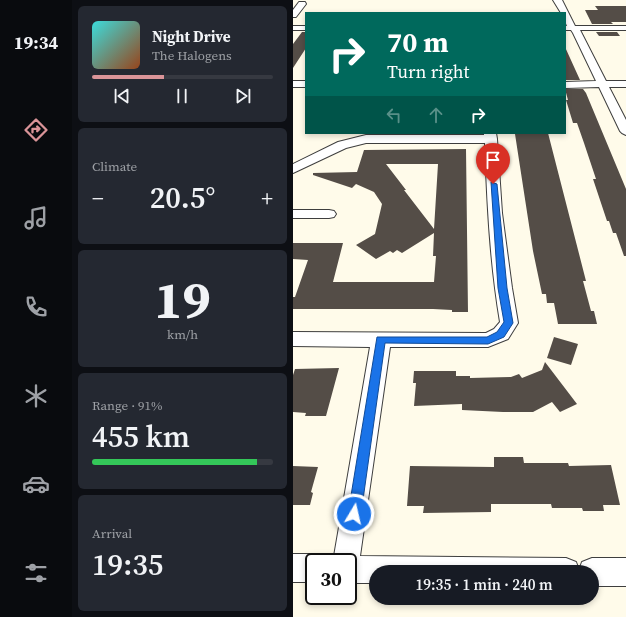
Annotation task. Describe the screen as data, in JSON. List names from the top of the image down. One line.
{"page":{"tabs":"19:34","turn":["70 m","Turn right"],"song":["Night Drive","The Halogens"],"tile":["Climate",["19","km/h"],["Range · 91%","455 km"],["Arrival","19:35"]],"heat":["−","20.5°","+"],"limit":"30","trip":"19:35 · 1 min · 240 m"}}
